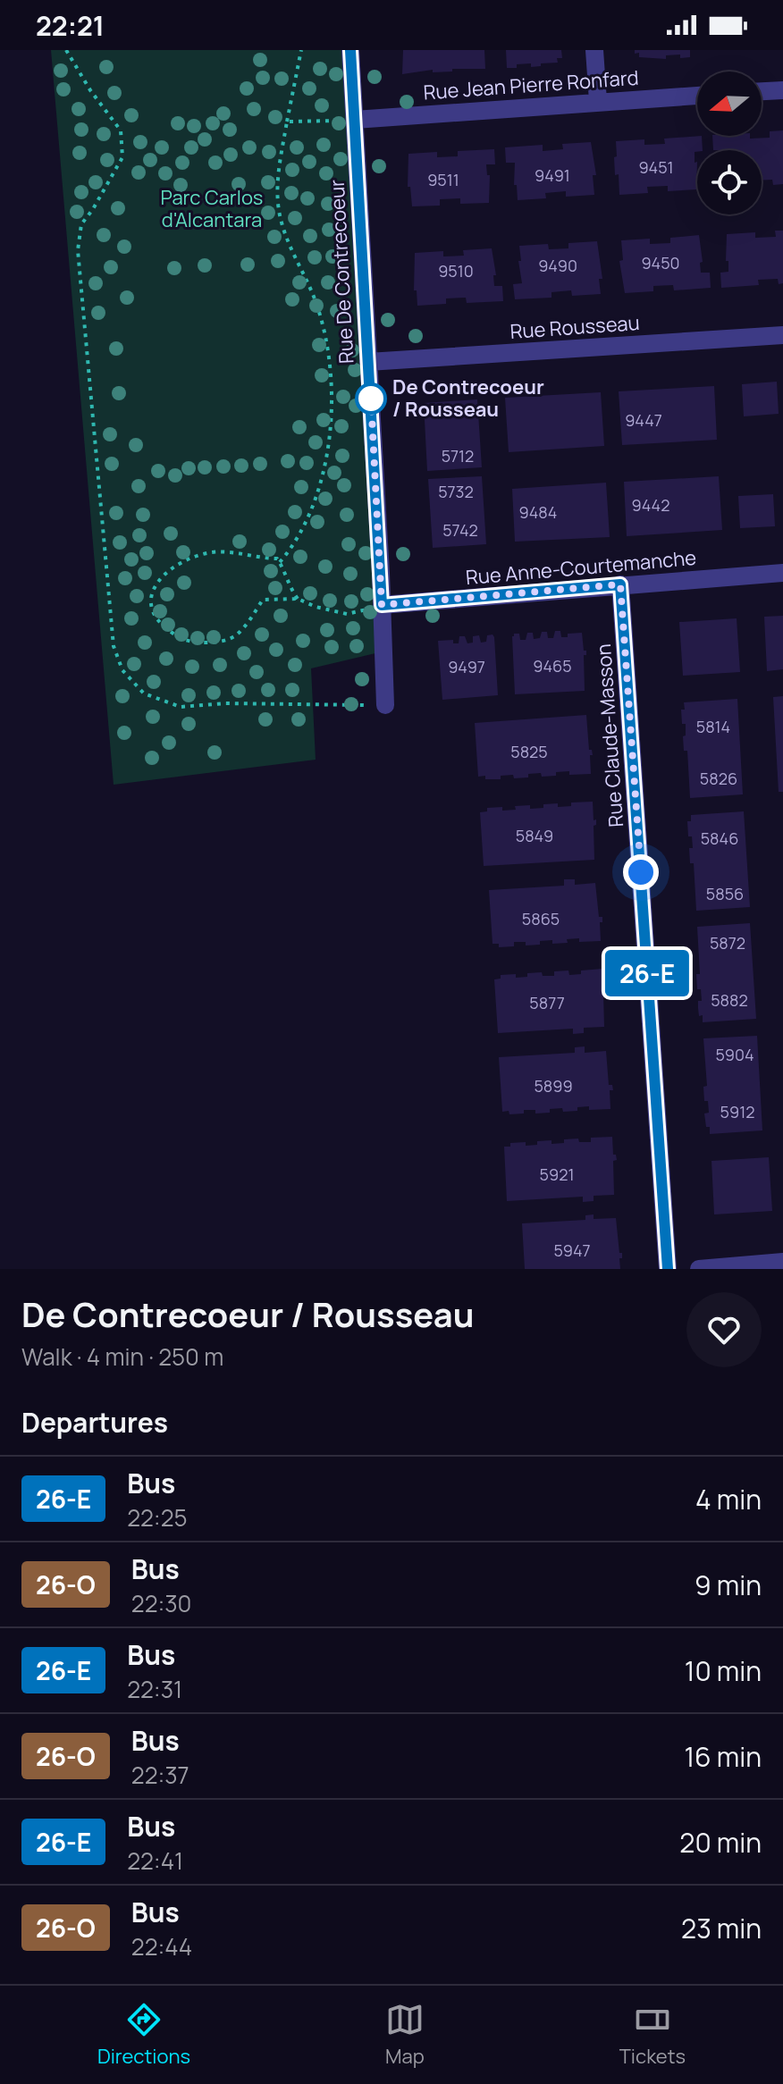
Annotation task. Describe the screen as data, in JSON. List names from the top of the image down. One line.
{"streets":{"street":["Rue Jean Pierre Ronfard","Rue De Contrecoeur","Rue Rousseau","Rue Anne-Courtemanche","Rue Claude-Masson"]},"crossings":[["Rue Jean Pierre Ronfard","Rue De Contrecoeur"],["Rue De Contrecoeur","Rue Rousseau"],["Rue De Contrecoeur","Rue Anne-Courtemanche"],["Rue Anne-Courtemanche","Rue Claude-Masson"]],"parks":["Parc Carlos d'Alcantara"],"places":["De Contrecoeur / Rousseau"],"lines":["bus line 26-E"],"house_numbers":["9451","9491","9511","9450","9490","9510","9447","5712","5732","9442","9484","5742","9465","9497","5814","5825","5826","5849","5846","5856","5865","5872","5882","5877","5904","5899","5912","5921","5947"],"north":"left","page":{"status":"22:21","on_map":"26-E","heading":[["De Contrecoeur / Rousseau","Walk · 4 min · 250 m"],"Departures"],"list":[{"mark":"26-E","name":"Bus","note":"22:25","value":"4 min"},{"mark":"26-O","name":"Bus","note":"22:30","value":"9 min"},{"mark":"26-E","name":"Bus","note":"22:31","value":"10 min"},{"mark":"26-O","name":"Bus","note":"22:37","value":"16 min"},{"mark":"26-E","name":"Bus","note":"22:41","value":"20 min"},{"mark":"26-O","name":"Bus","note":"22:44","value":"23 min"}],"tabs":["Directions","Map","Tickets"]}}
